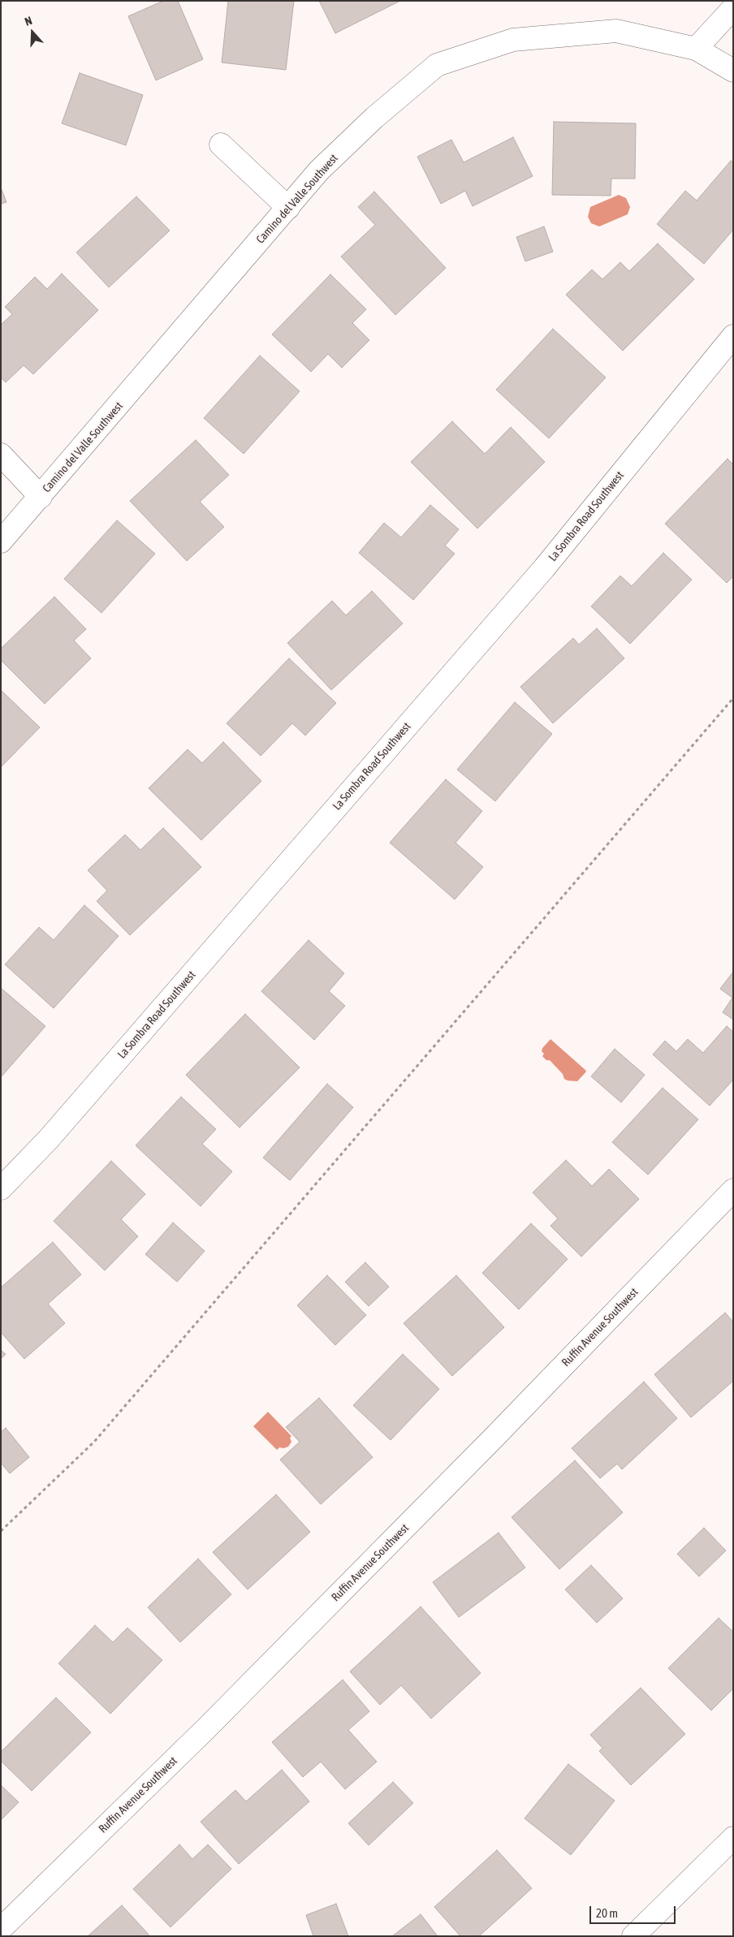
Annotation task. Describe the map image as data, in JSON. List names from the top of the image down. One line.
{"streets":{"street":["Camino del Valle Southwest","La Sombra Road Southwest","Ruffin Avenue Southwest"]},"scale_bar":"20 m","north":"top"}
